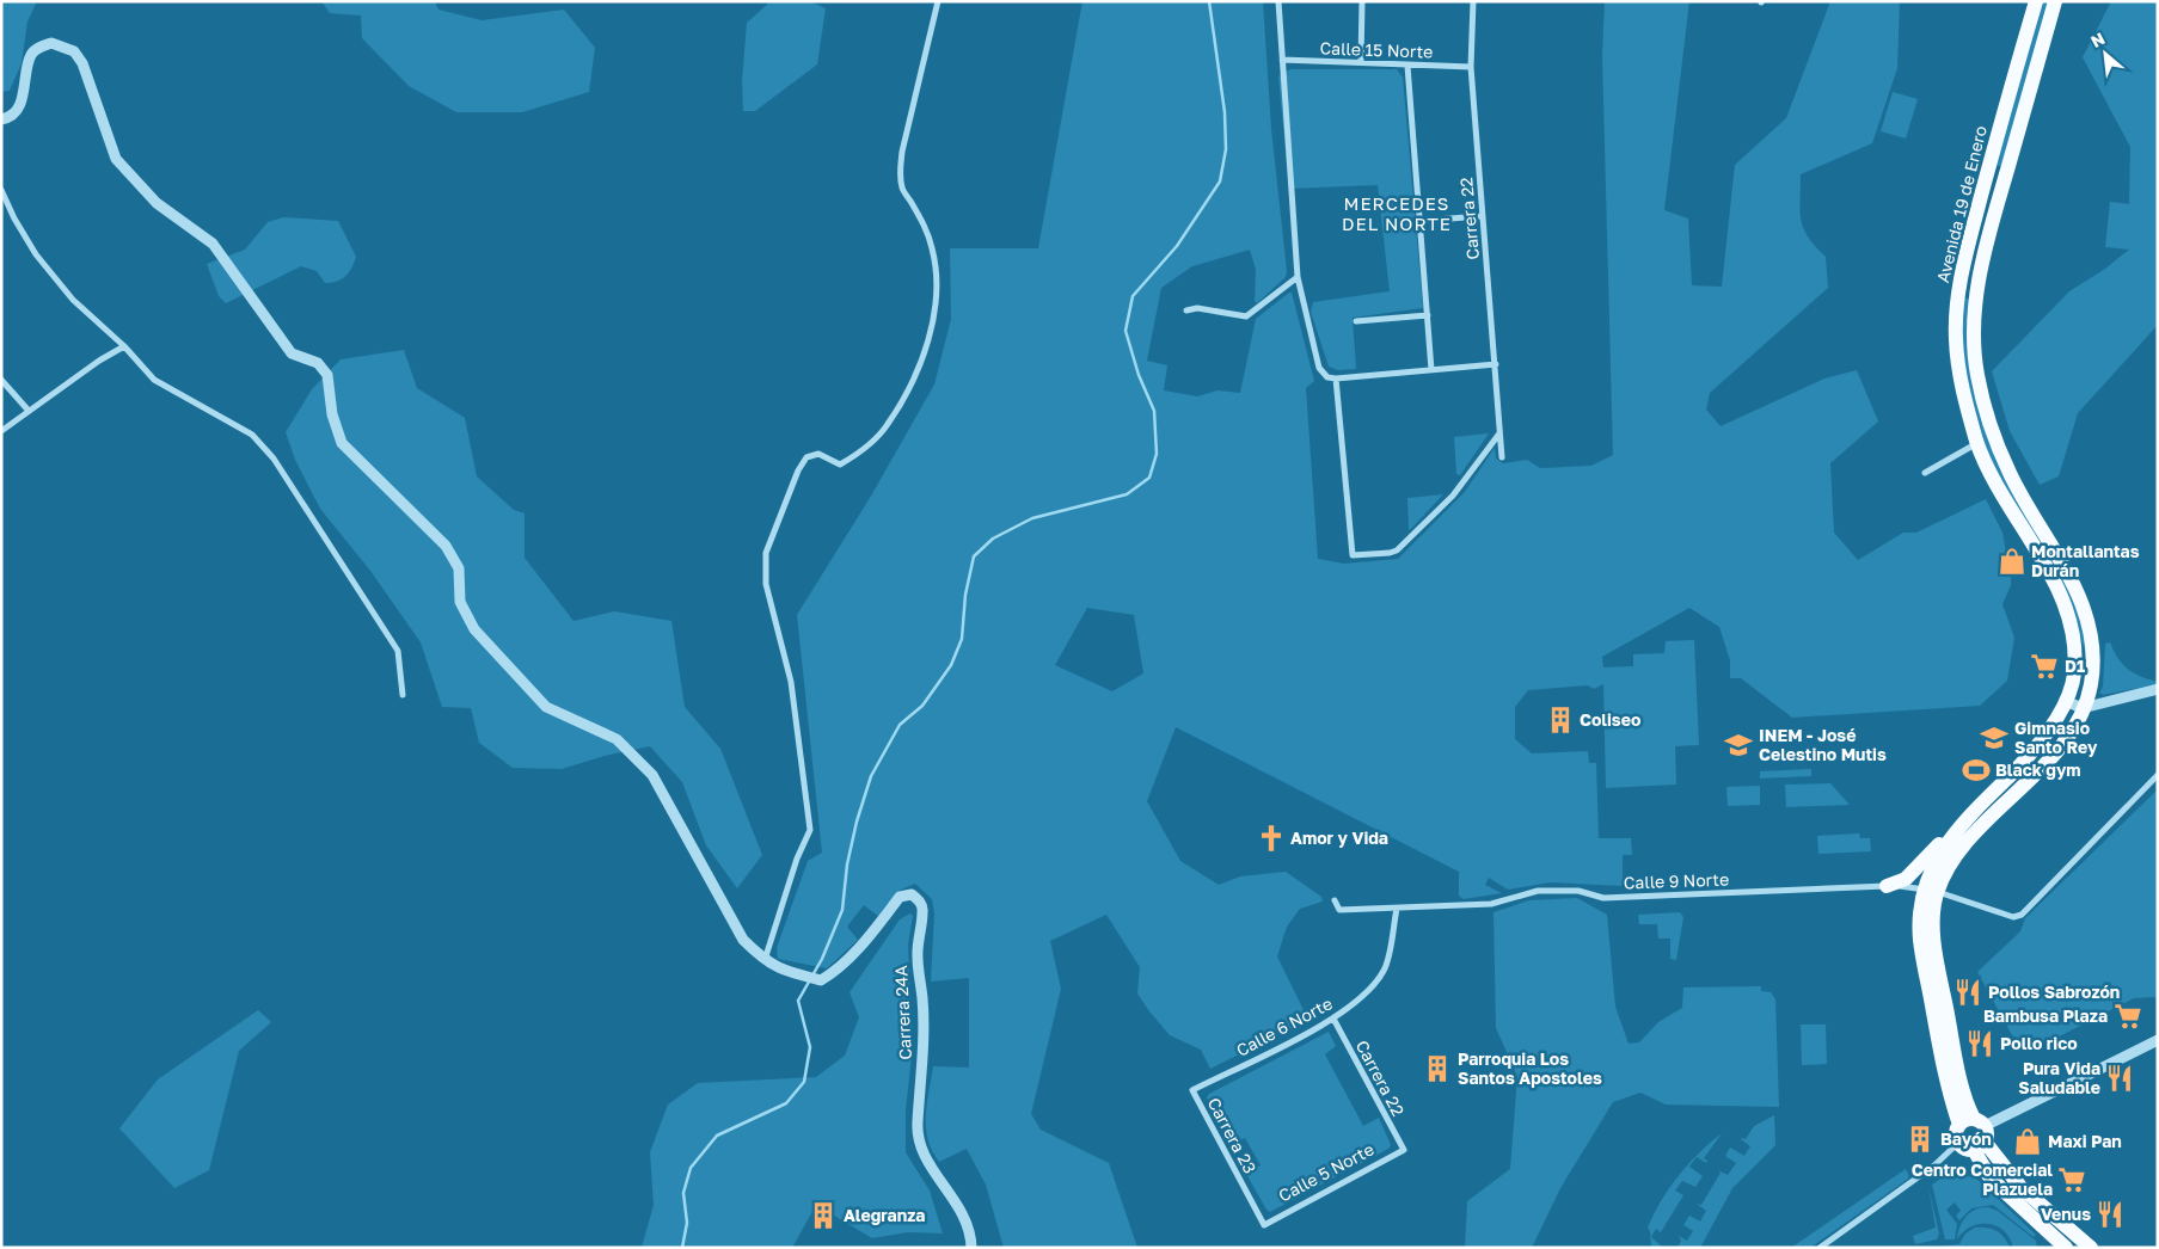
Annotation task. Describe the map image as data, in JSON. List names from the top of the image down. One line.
{"streets":{"main road":["Avenida 19 de Enero"],"street":["Calle 15 Norte","Carrera 22","Calle 9 Norte","Carrera 24A","Calle 6 Norte","Carrera 23","Calle 5 Norte"]},"crossings":[["Calle 15 Norte","Carrera 22"],["Avenida 19 de Enero","Calle 9 Norte"],["Carrera 22","Calle 6 Norte"],["Carrera 22","Calle 5 Norte"],["Calle 9 Norte","Calle 6 Norte"],["Calle 6 Norte","Carrera 23"],["Carrera 23","Calle 5 Norte"]],"districts":["MERCEDES DEL NORTE"],"places":{"shop":["Montallantas Durán","Maxi Pan"],"supermarket":["D1","Bambusa Plaza","Centro Comercial Plazuela"],"building":["Coliseo","Parroquia Los Santos Apostoles","Bayón","Alegranza"],"school or university":["Gimnasio Santo Rey","INEM - José Celestino Mutis"],"sports":["Black gym"],"church":["Amor y Vida"],"restaurant":["Pollos Sabrozón","Pollo rico","Pura Vida Saludable","Venus"]},"north":"top left"}
